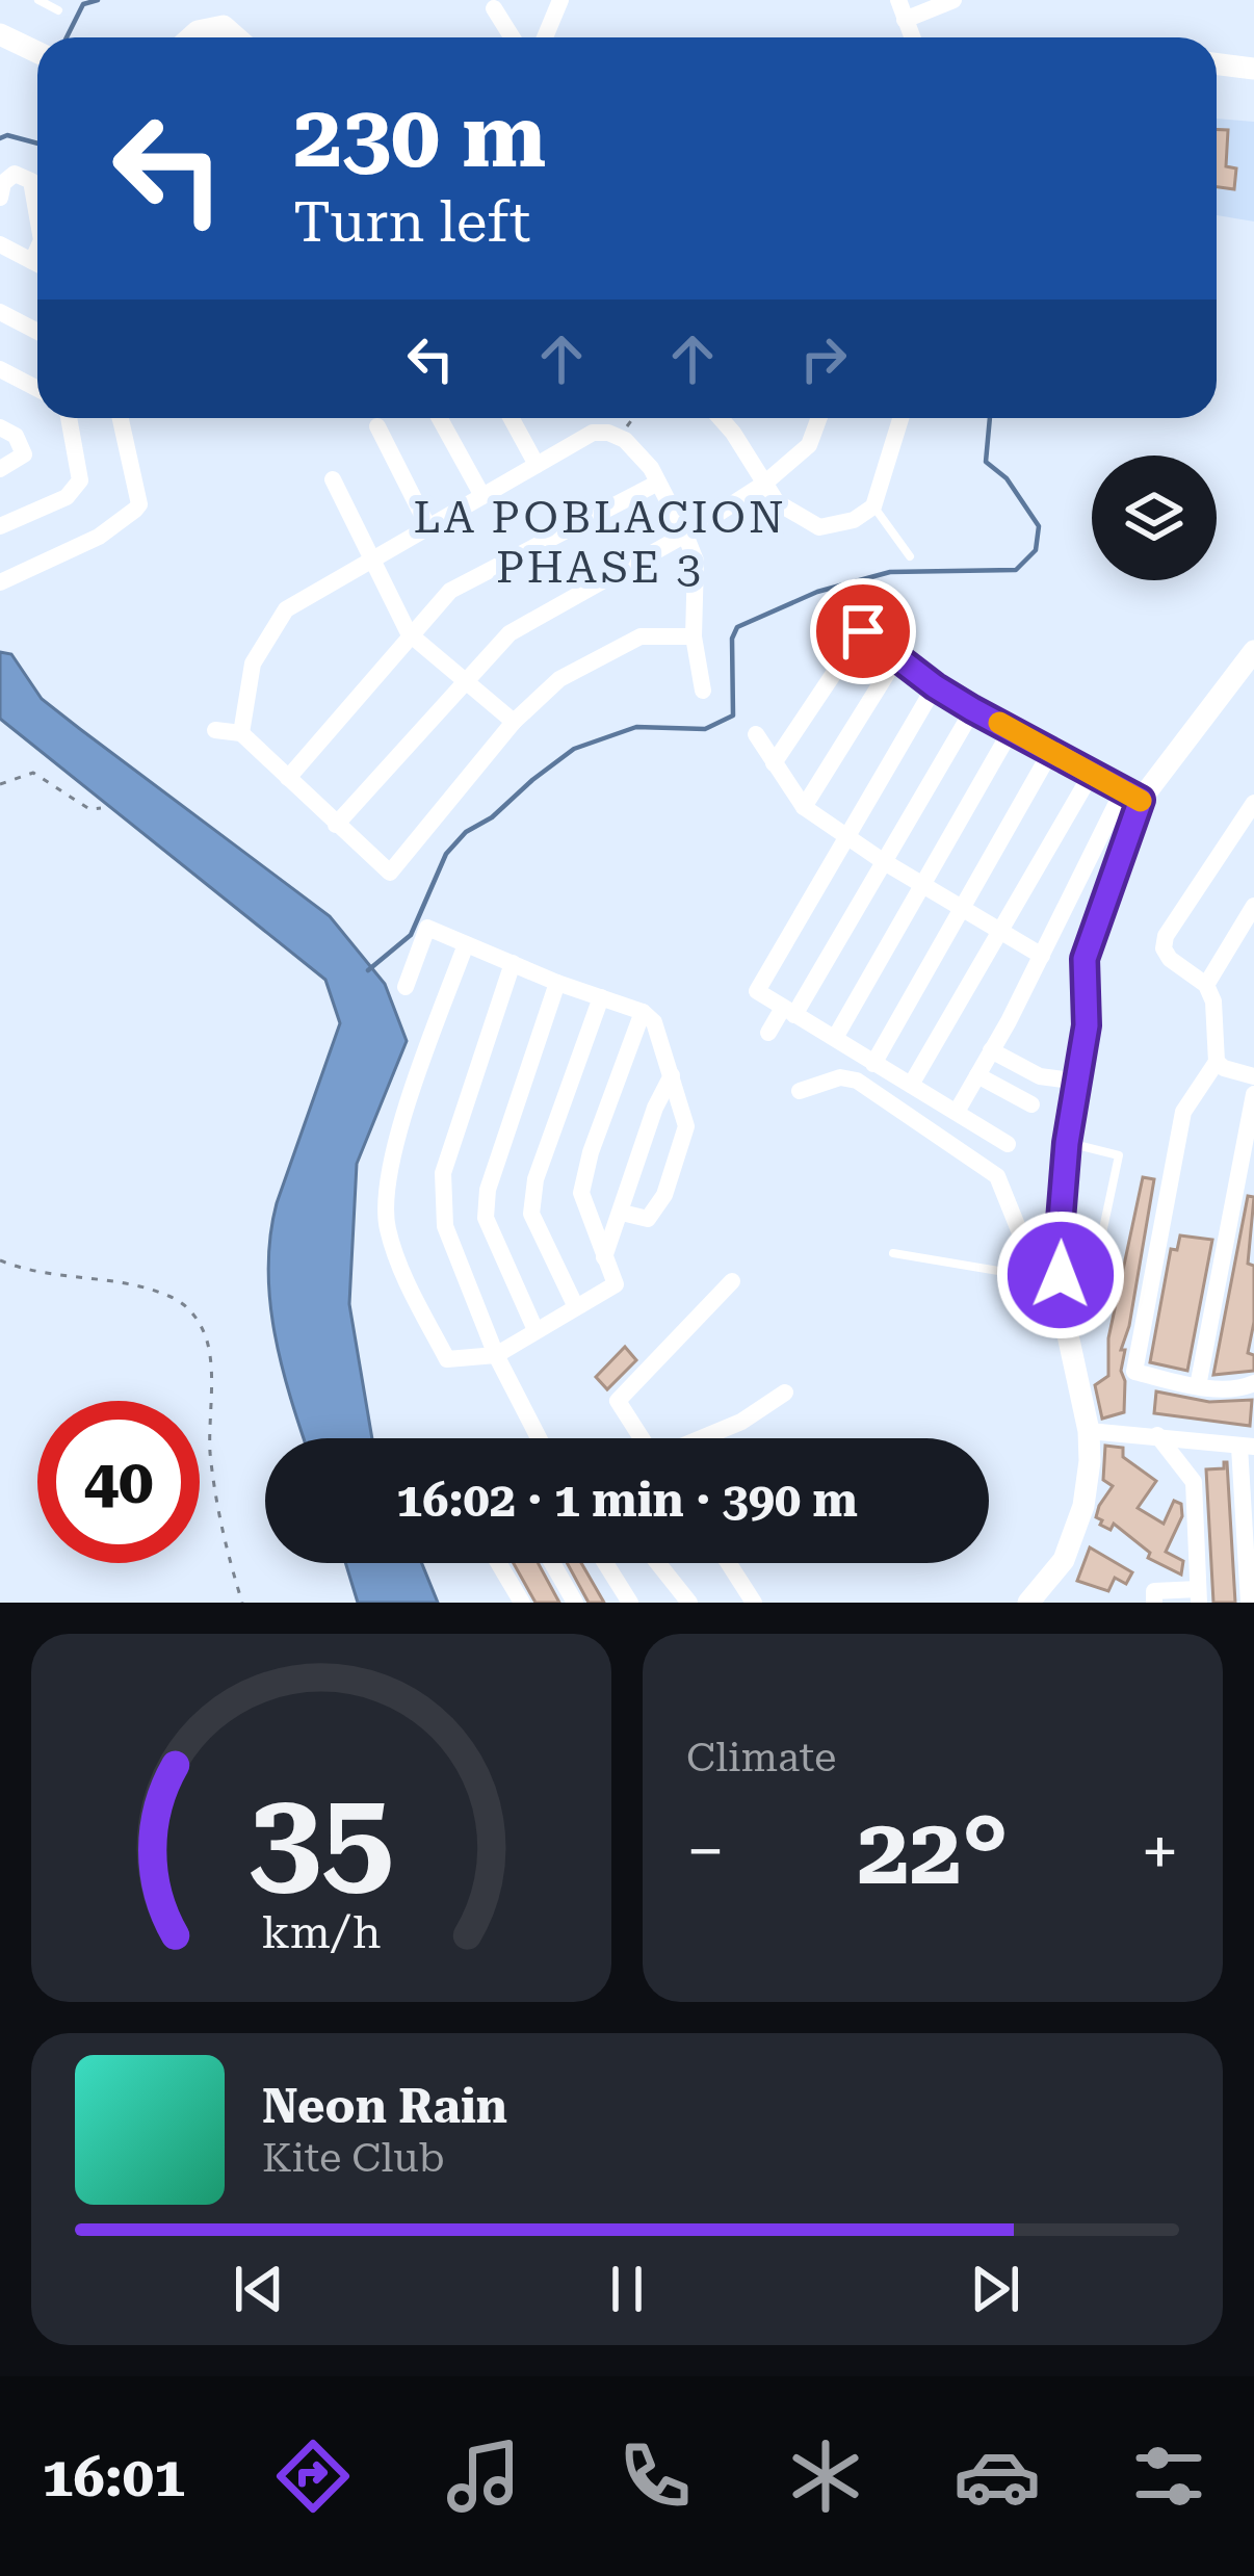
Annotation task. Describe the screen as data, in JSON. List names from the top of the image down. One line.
{"districts":["LA POBLACION PHASE 3"],"page":{"turn":["230 m","Turn left"],"limit":"40","trip":"16:02 · 1 min · 390 m","tile":"Climate","heat":["−","22°","+"],"song":["Neon Rain","Kite Club"],"tabs":"16:01","gauge":["35","km/h"]}}
